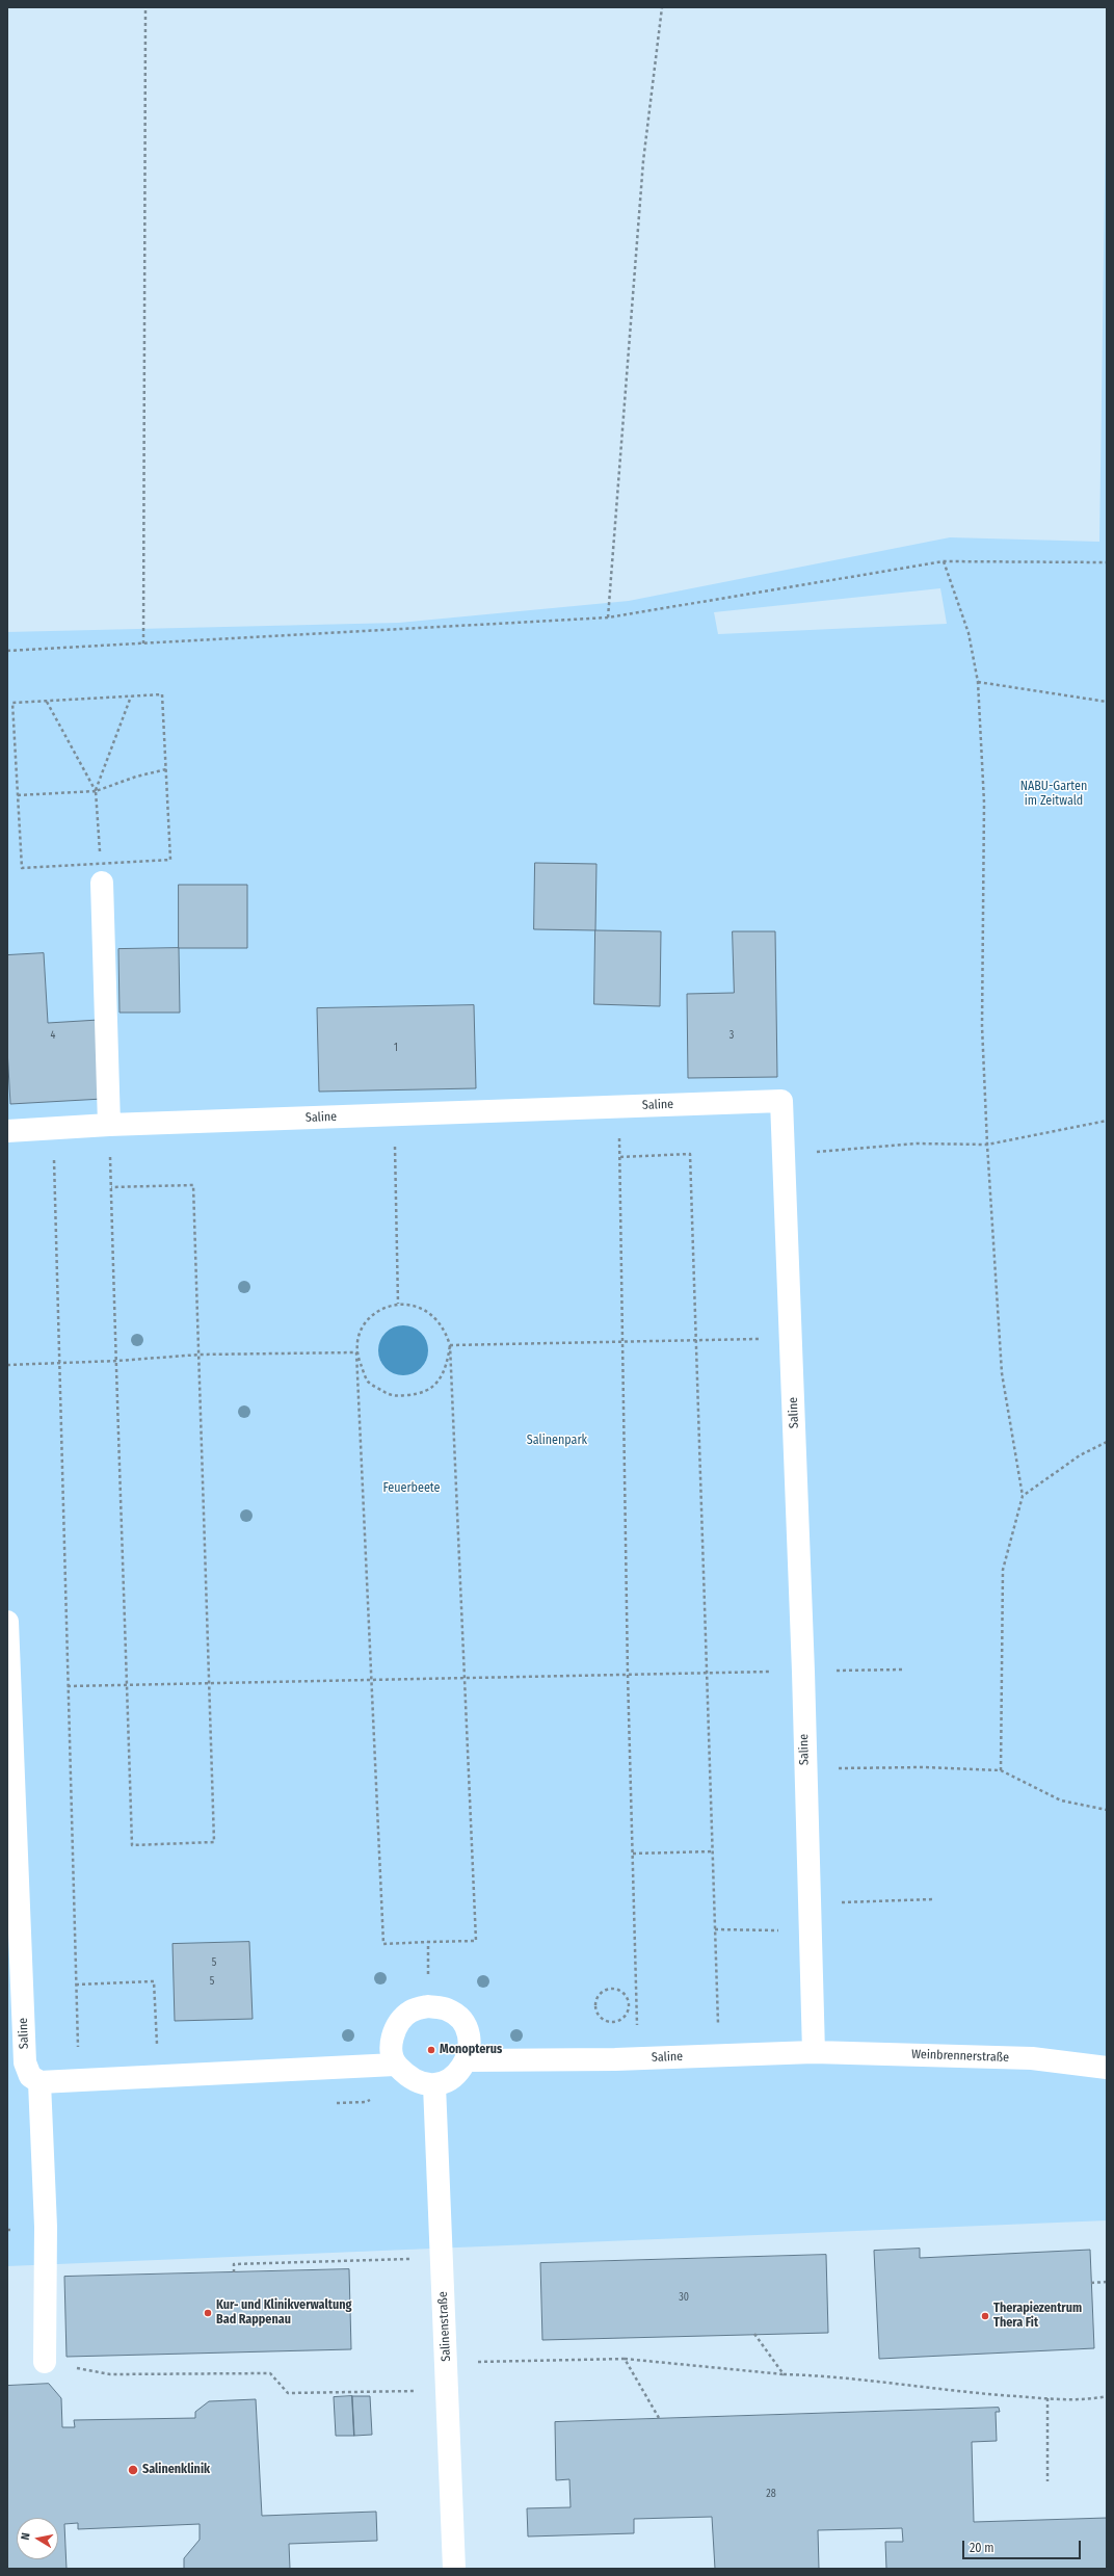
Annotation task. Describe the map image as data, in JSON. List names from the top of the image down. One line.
{"streets":{"street":["Saline","Weinbrennerstraße","Salinenstraße"]},"crossings":[["Saline","Weinbrennerstraße"],["Saline","Salinenstraße"]],"parks":["NABU-Garten im Zeitwald","Salinenpark","Feuerbeete"],"places":["Monopterus","Kur- und Klinikverwaltung Bad Rappenau","Therapiezentrum Thera Fit","Salinenklinik"],"house_numbers":["4","3","1","5","5","30","28"],"scale_bar":"20 m","north":"left"}
